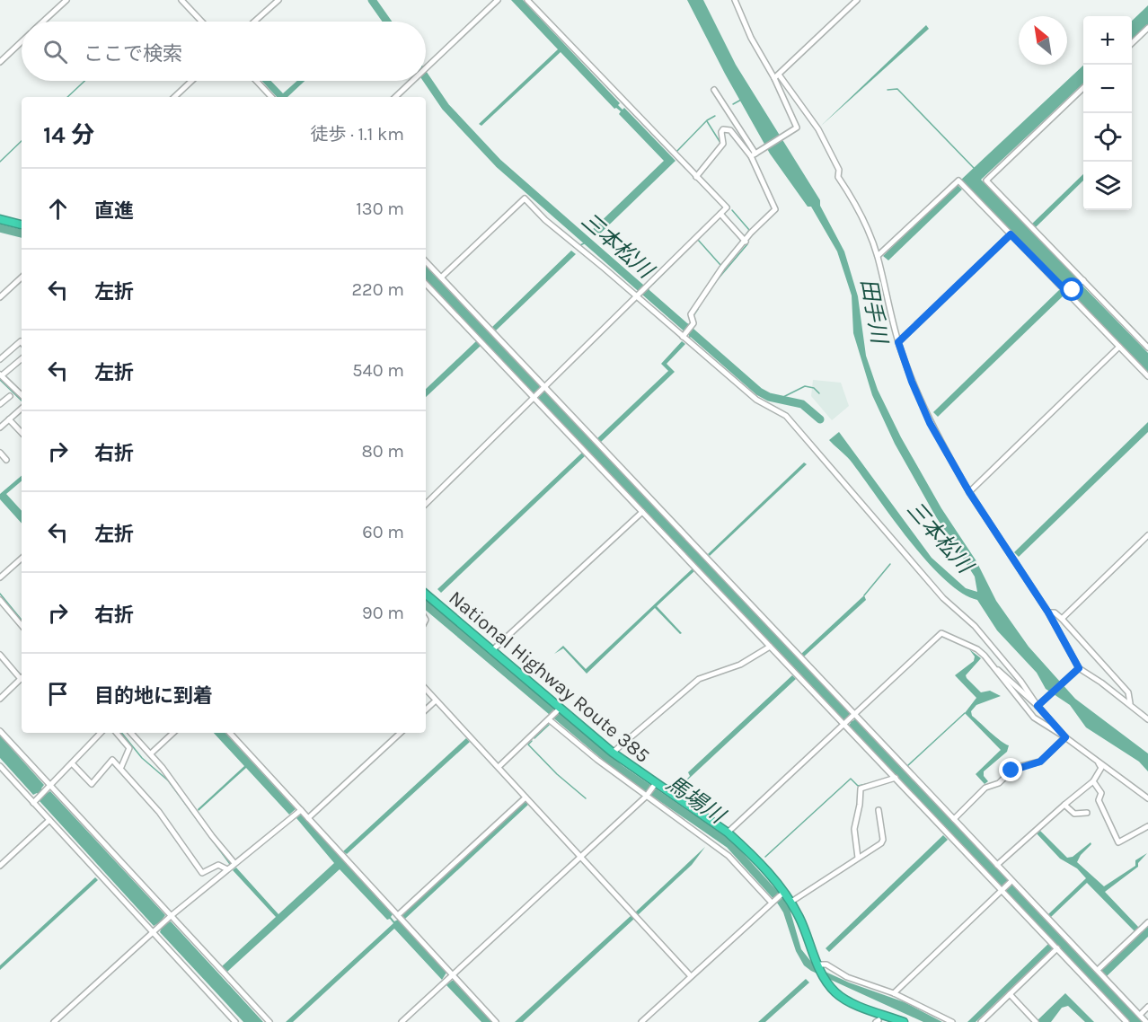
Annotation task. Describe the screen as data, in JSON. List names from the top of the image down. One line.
{"streets":{"highway":["National Highway Route 385"]},"water":["三本松川","田手川","馬場川"],"north":"top left","page":{"map_buttons":["+","−"],"search":"ここで検索","heading":["14 分","徒歩 · 1.1 km"],"list":[["直進","130 m"],["左折","220 m"],["左折","540 m"],["右折","80 m"],["左折","60 m"],["右折","90 m"],"目的地に到着"]}}
